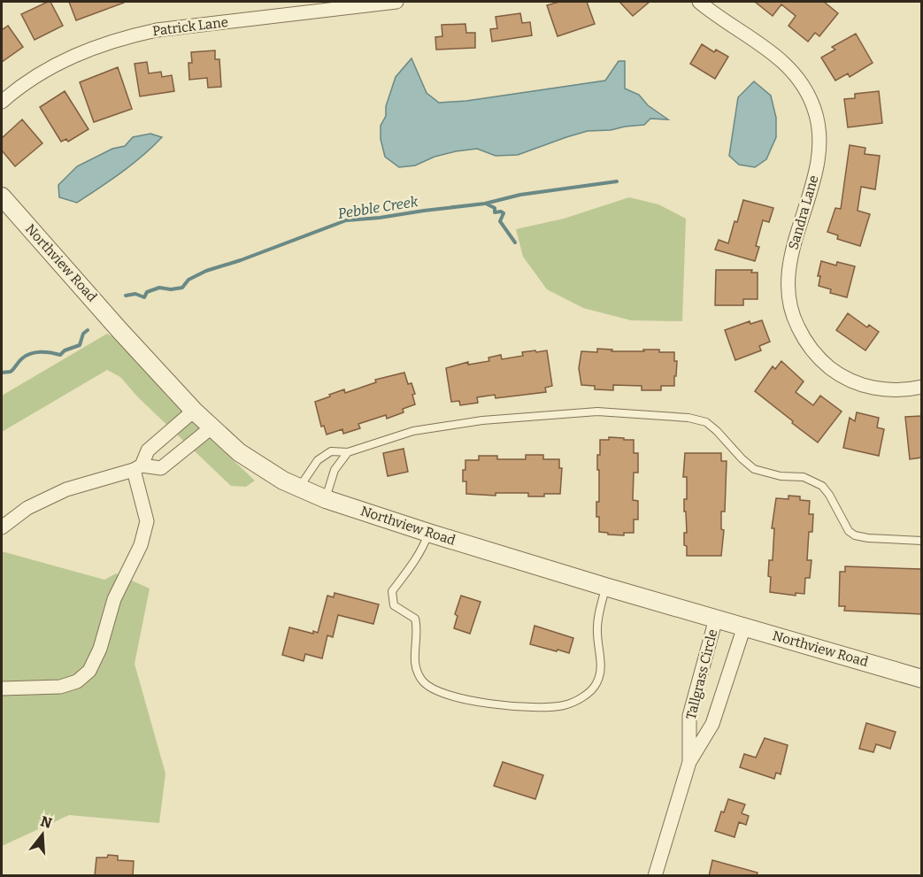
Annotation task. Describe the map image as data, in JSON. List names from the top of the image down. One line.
{"streets":{"street":["Patrick Lane","Sandra Lane","Northview Road","Tallgrass Circle"]},"crossings":[["Northview Road","Tallgrass Circle"]],"water":["Pebble Creek"],"north":"top"}
